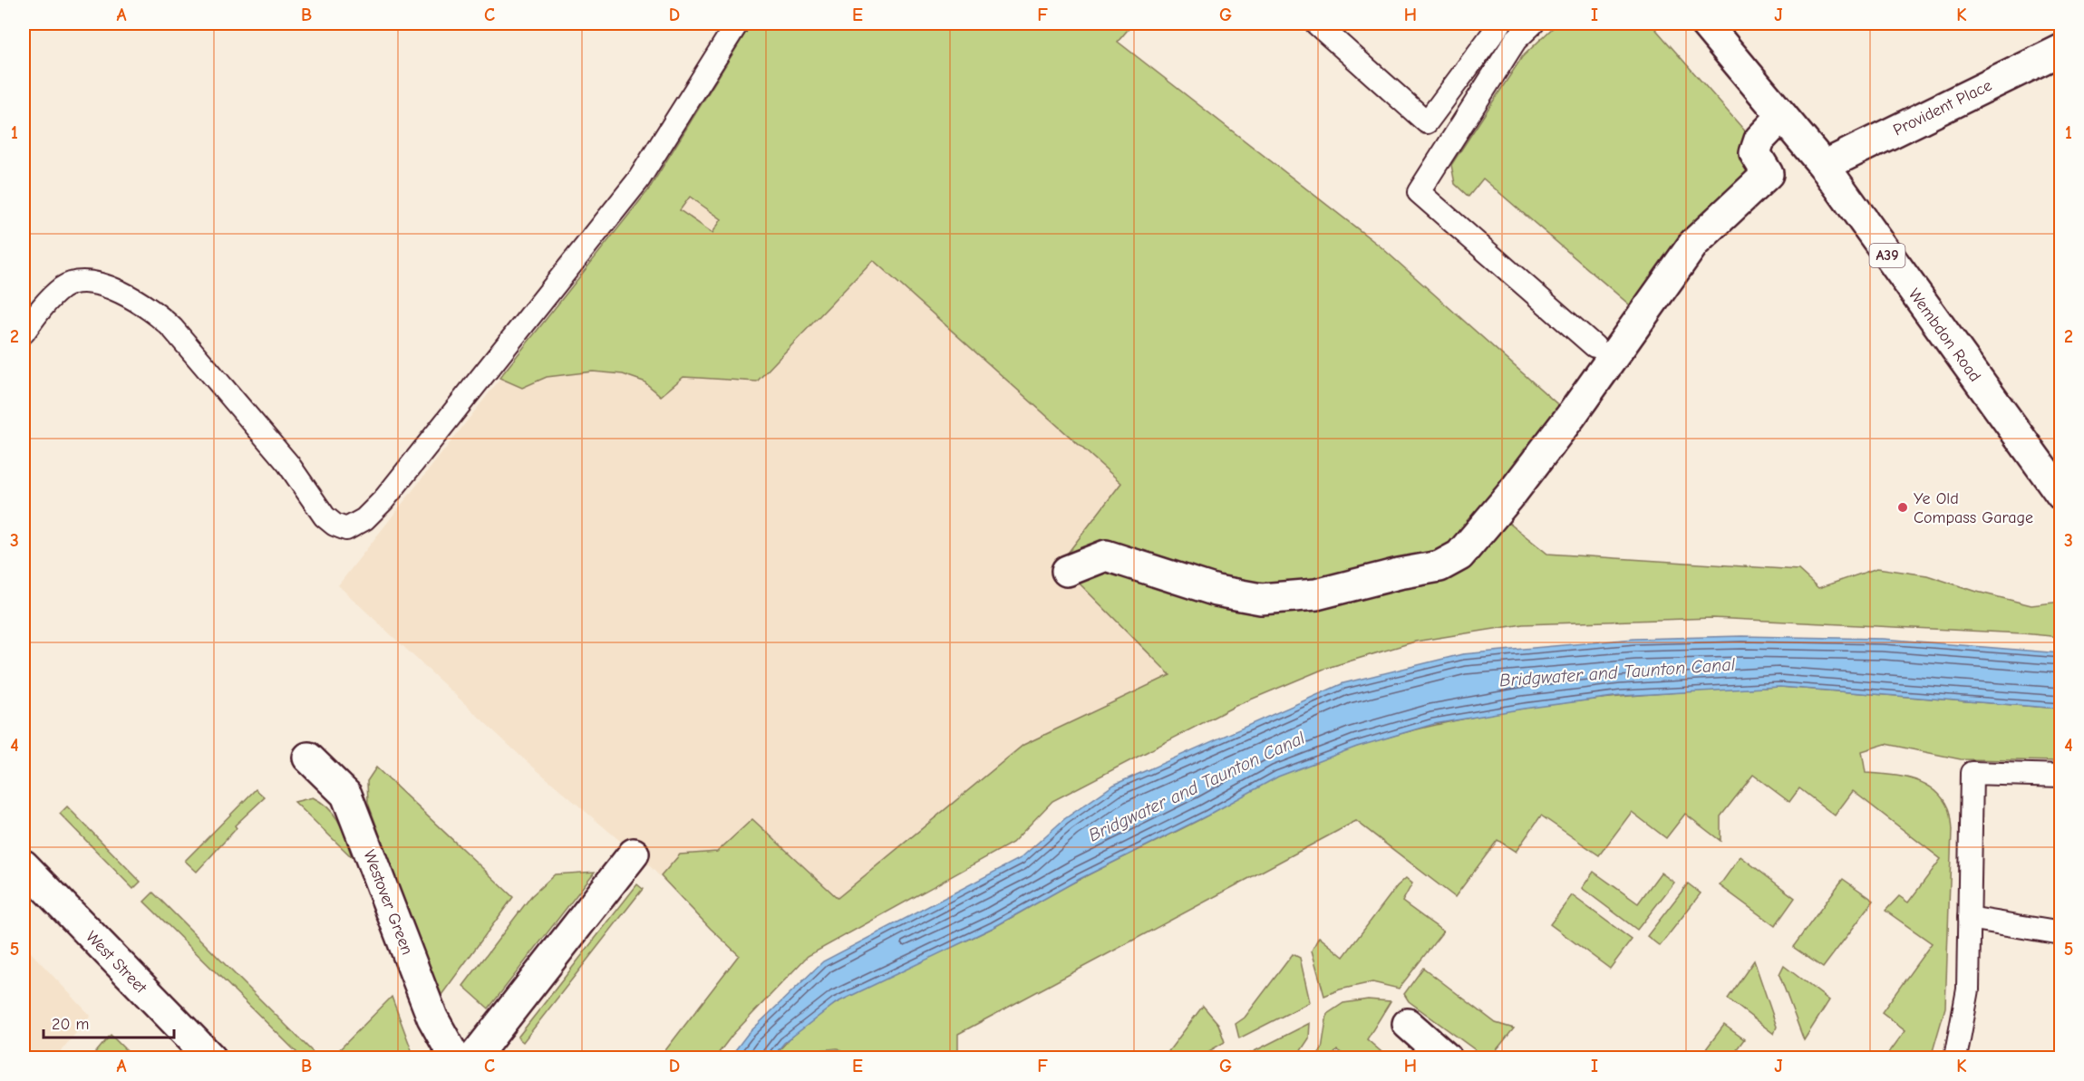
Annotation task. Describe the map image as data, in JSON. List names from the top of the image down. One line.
{"streets":{"street":["Provident Place","A39","Wembdon Road","Westover Green","West Street"]},"crossings":[["Provident Place","Wembdon Road"]],"water":["Bridgwater and Taunton Canal"],"places":["Ye Old Compass Garage"],"scale_bar":"20 m","grid":{"columns":["A","B","C","D","E","F","G","H","I","J","K"],"rows":["1","2","3","4","5"]}}
